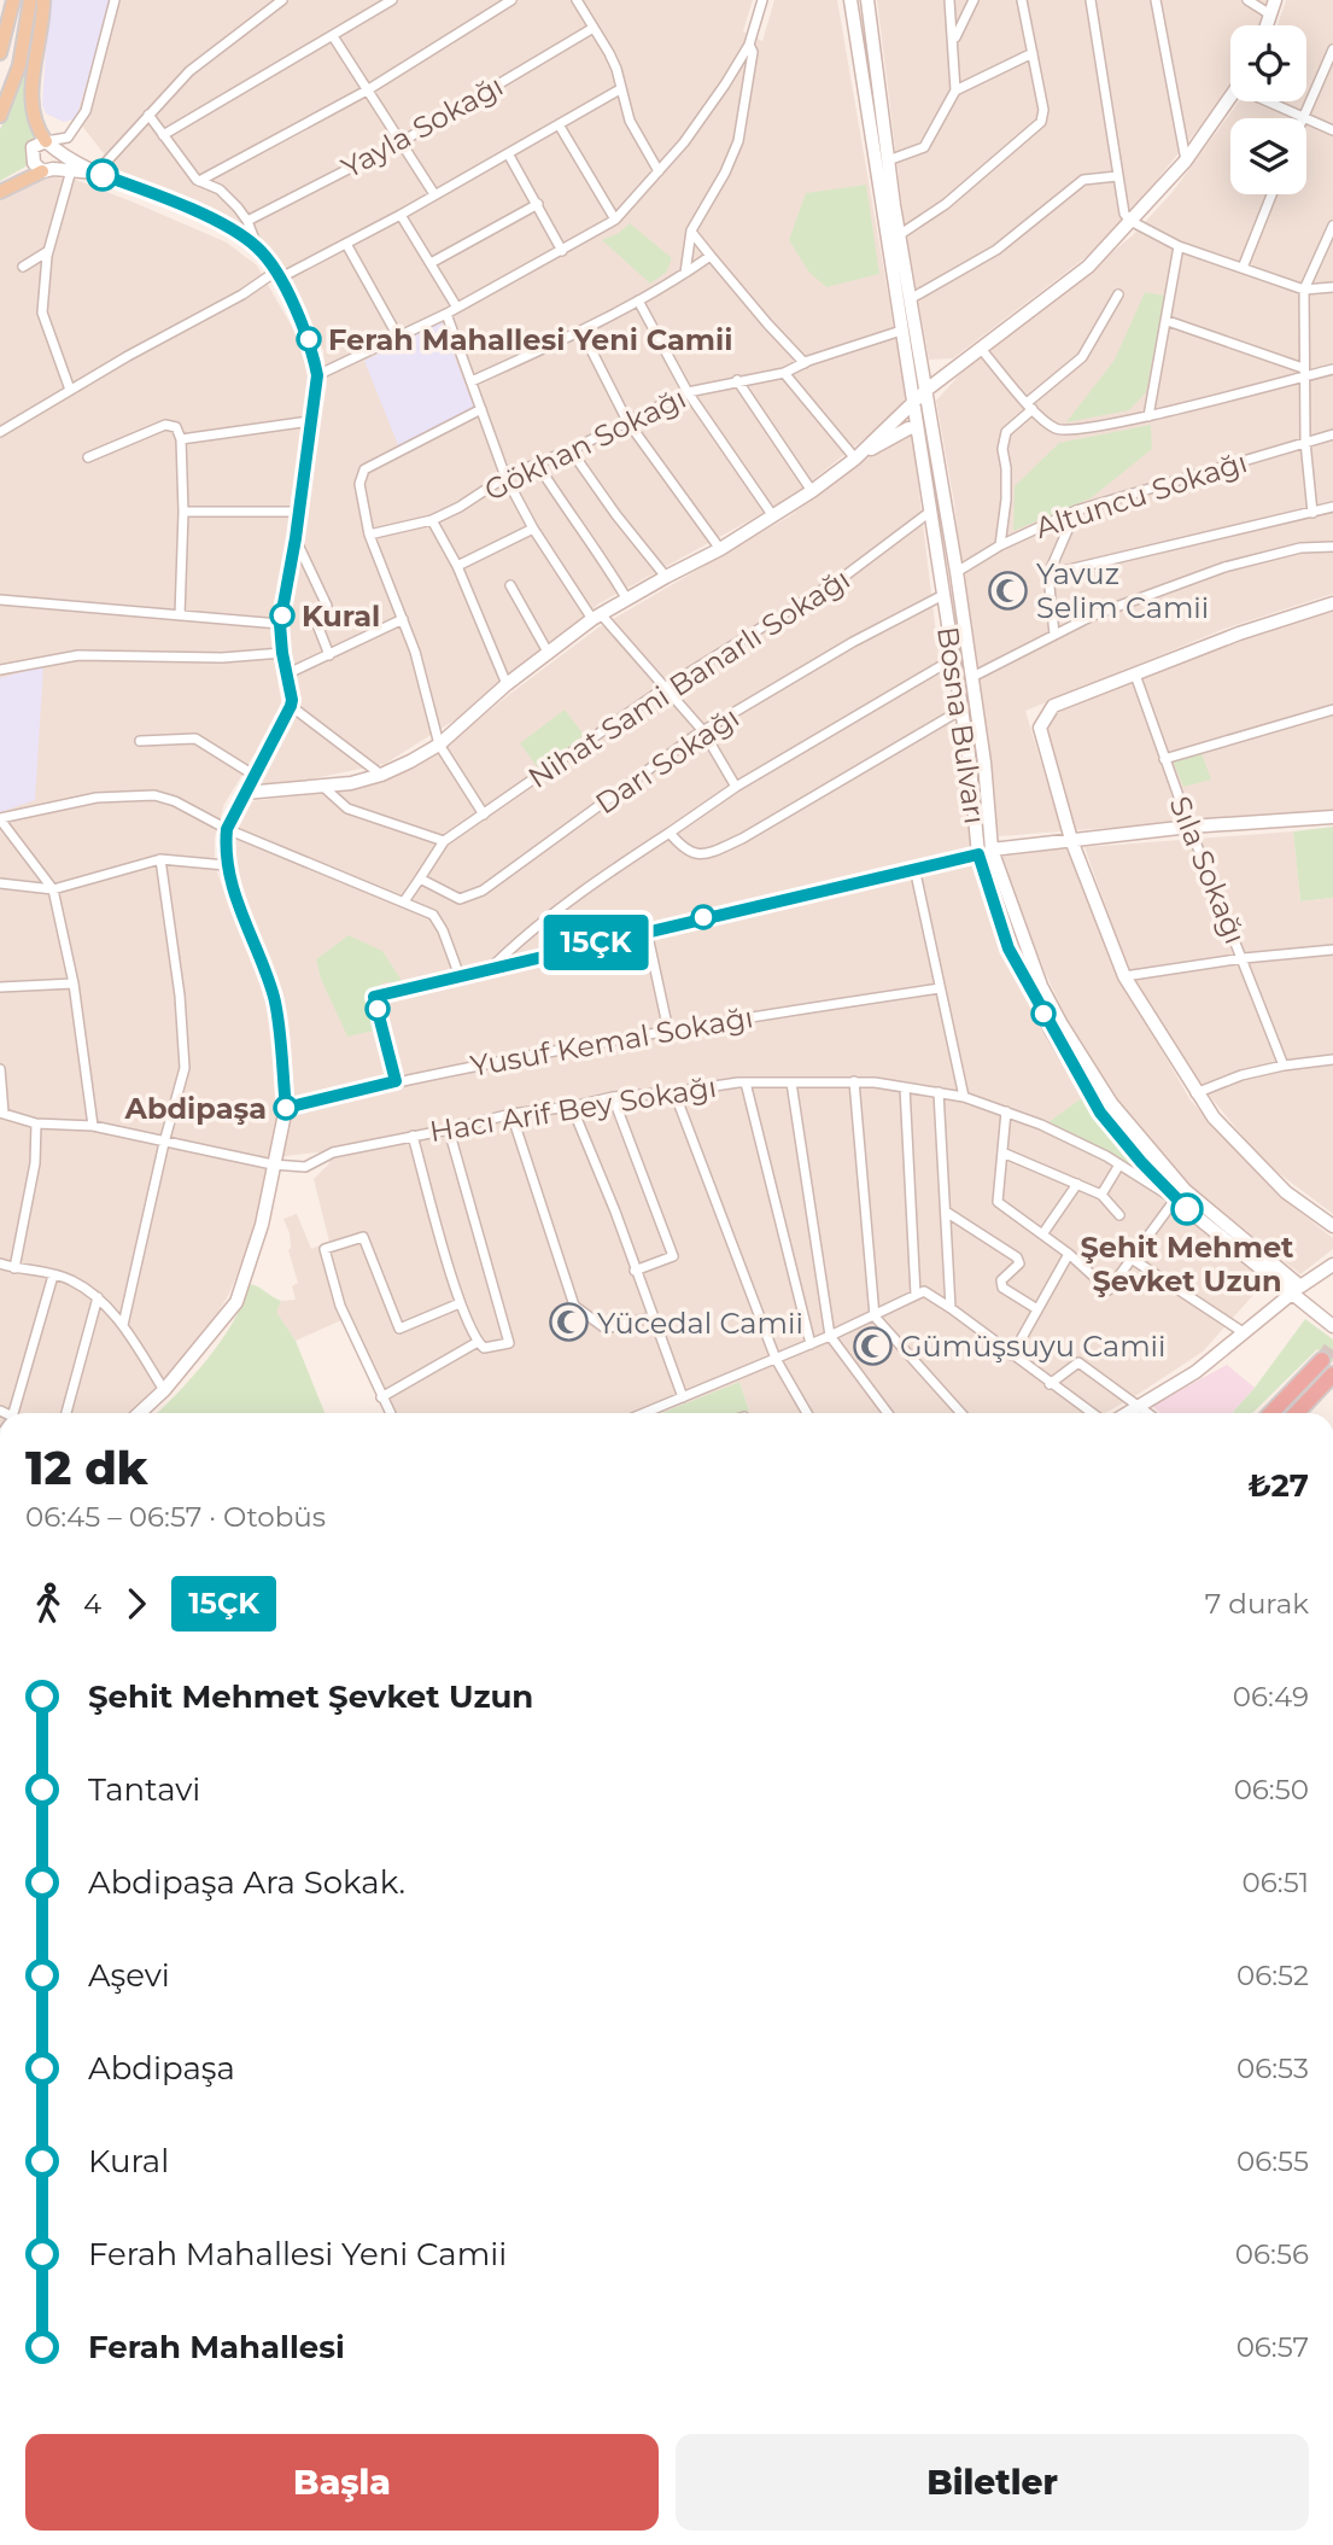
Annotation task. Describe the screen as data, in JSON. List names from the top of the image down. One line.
{"streets":{"street":["Yayla Sokağı","Gökhan Sokağı","Altuncu Sokağı","Nihat Sami Banarlı Sokağı","Bosna Bulvarı","Darı Sokağı","Sıla Sokağı","Yusuf Kemal Sokağı","Hacı Arif Bey Sokağı"]},"crossings":[["Gökhan Sokağı","Bosna Bulvarı"],["Altuncu Sokağı","Bosna Bulvarı"],["Nihat Sami Banarlı Sokağı","Bosna Bulvarı"],["Nihat Sami Banarlı Sokağı","Darı Sokağı"],["Bosna Bulvarı","Darı Sokağı"],["Bosna Bulvarı","Hacı Arif Bey Sokağı"]],"places":{"other":["Ferah Mahallesi Yeni Camii","Kural","Abdipaşa","Şehit Mehmet Şevket Uzun"],"mosque":["Yavuz Selim Camii","Yücedal Camii","Gümüşsuyu Camii"]},"lines":["bus line 15ÇK"],"page":{"on_map":"15ÇK","heading":["12 dk","06:45 – 06:57 · Otobüs","₺27"],"legs":["4","15ÇK","7 durak"],"list":[{"name":"Şehit Mehmet Şevket Uzun","value":"06:49"},{"name":"Tantavi","value":"06:50"},{"name":"Abdipaşa Ara Sokak.","value":"06:51"},{"name":"Aşevi","value":"06:52"},{"name":"Abdipaşa","value":"06:53"},{"name":"Kural","value":"06:55"},{"name":"Ferah Mahallesi Yeni Camii","value":"06:56"},{"name":"Ferah Mahallesi","value":"06:57"}],"buttons":["Başla","Biletler"]}}
